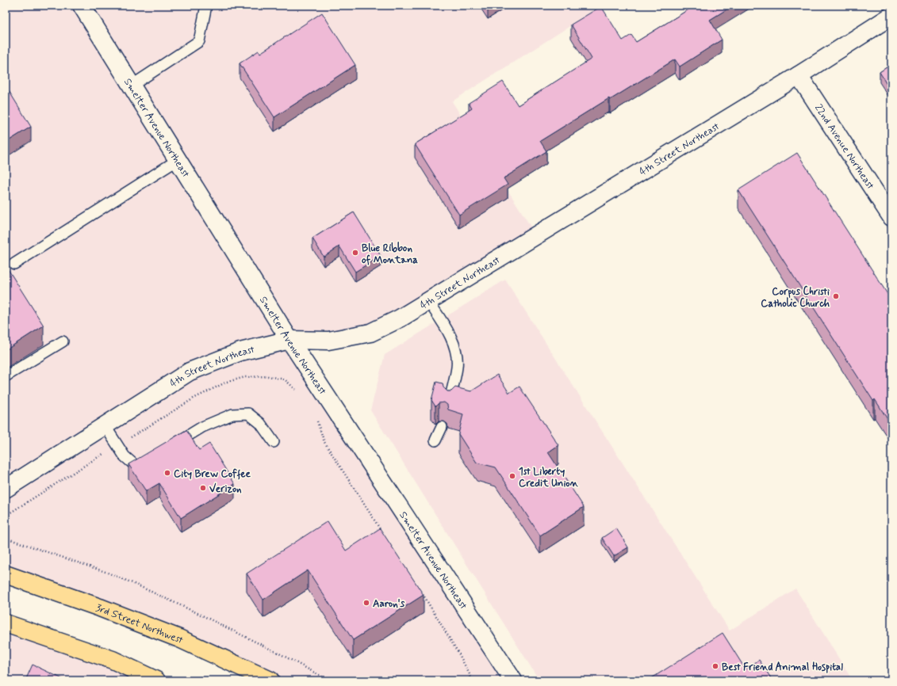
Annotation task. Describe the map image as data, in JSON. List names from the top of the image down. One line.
{"streets":{"highway":["3rd Street Northwest"],"street":["Smelter Avenue Northeast","22nd Avenue Northeast","4th Street Northeast"]},"crossings":[["Smelter Avenue Northeast","4th Street Northeast"],["22nd Avenue Northeast","4th Street Northeast"]],"places":["Blue Ribbon of Montana","Corpus Christi Catholic Church","City Brew Coffee","1st Liberty Credit Union","Verizon","Aaron's","Best Friend Animal Hospital"]}
